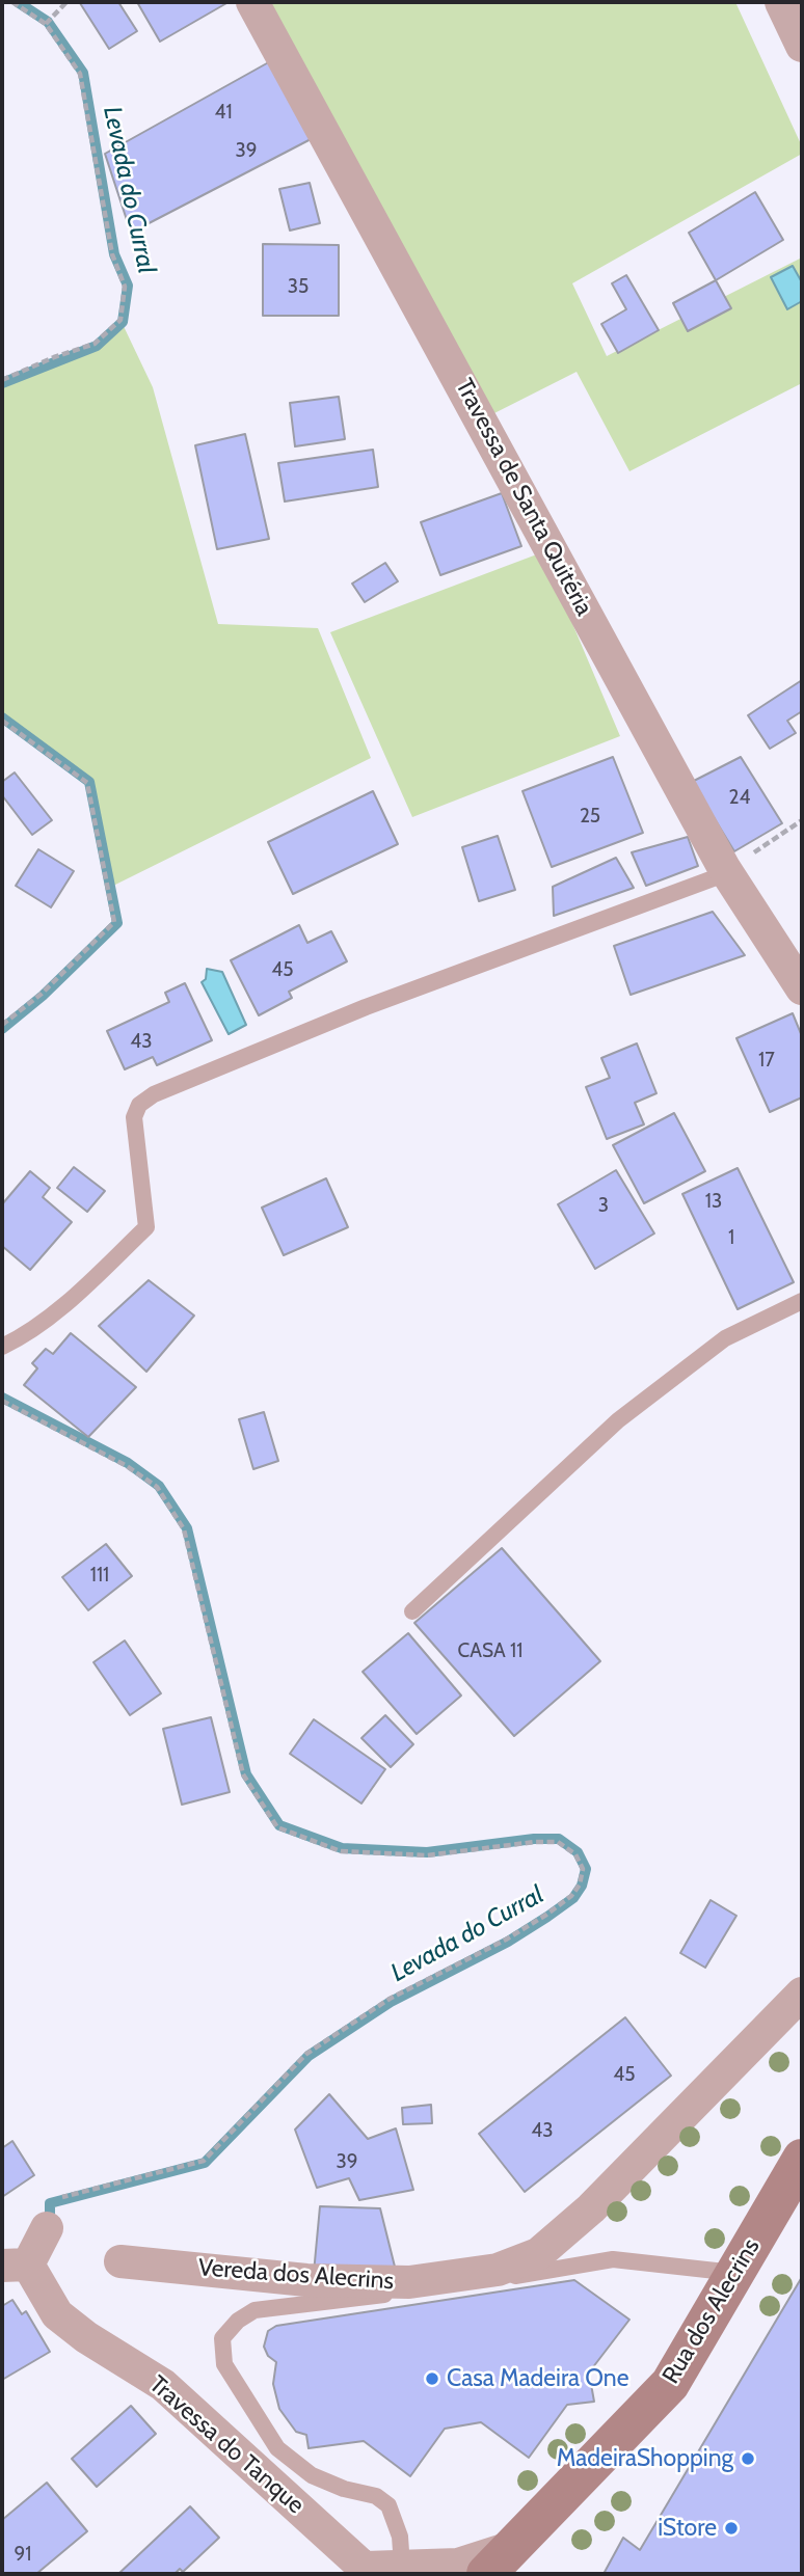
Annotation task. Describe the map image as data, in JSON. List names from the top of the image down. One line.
{"streets":{"street":["Travessa de Santa Quitéria","Vereda dos Alecrins","Rua dos Alecrins","Travessa do Tanque"]},"crossings":[["Rua dos Alecrins","Travessa do Tanque"]],"water":["Levada do Curral"],"places":["Casa Madeira One","MadeiraShopping","iStore"],"house_numbers":["41","39","35","24","25","45","43","17","13","3","1","111","CASA 11","45","43","39","91"]}
